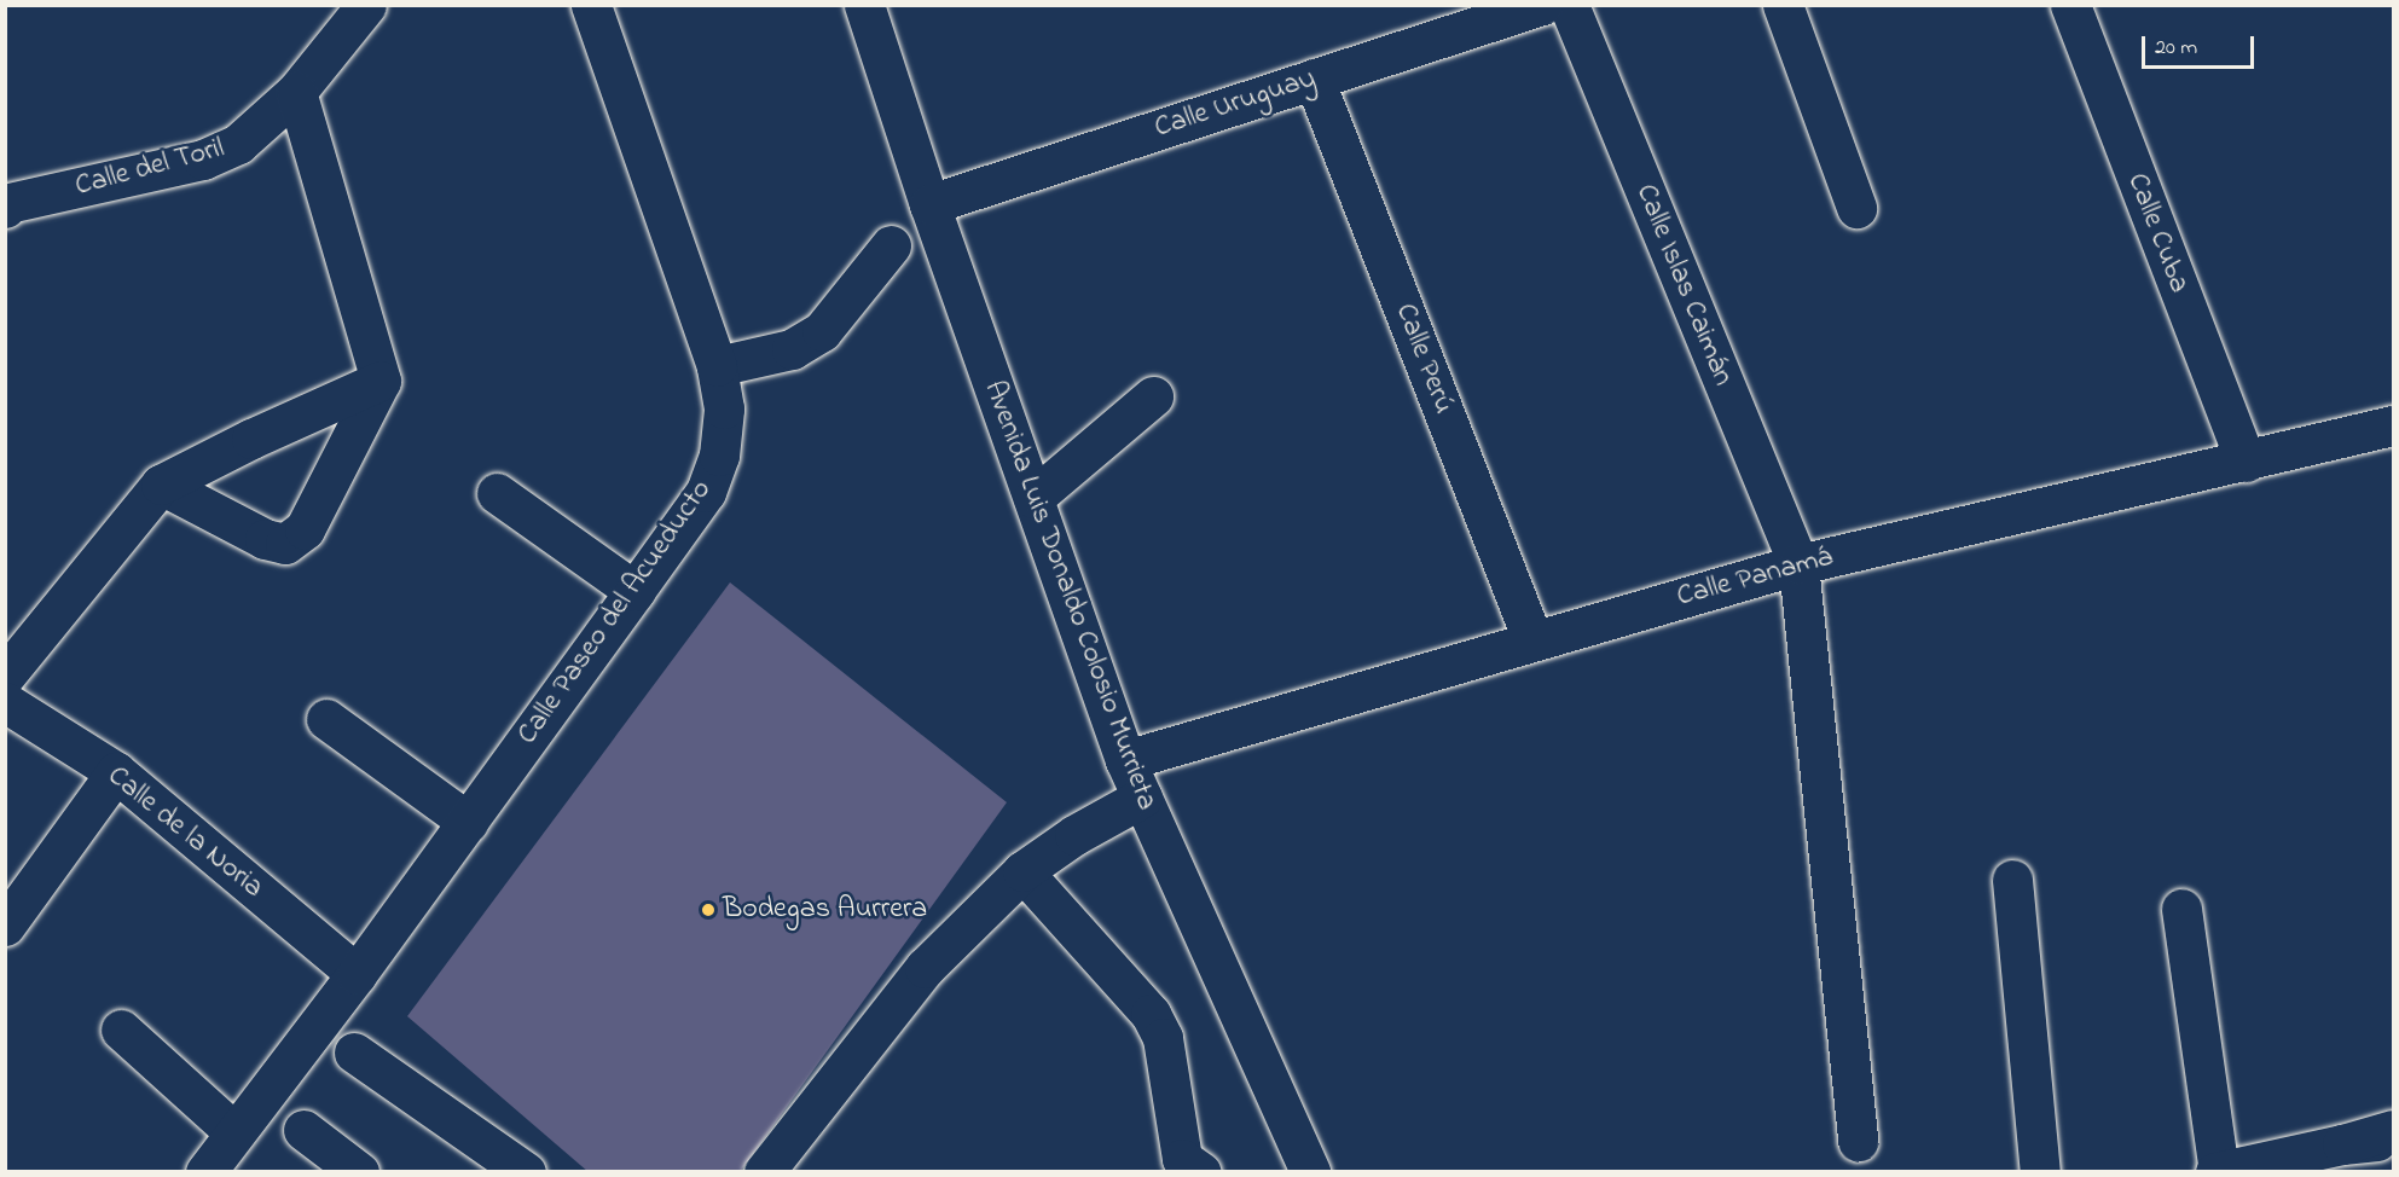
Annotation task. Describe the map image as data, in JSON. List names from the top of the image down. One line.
{"streets":{"main road":["Calle Uruguay","Calle del Toril","Calle Cuba","Calle Islas Caimán","Calle Perú","Calle Panamá","Avenida Luis Donaldo Colosio Murrieta","Calle Paseo del Acueducto","Calle de la Noria"]},"crossings":[["Calle Uruguay","Calle Perú"],["Calle Uruguay","Avenida Luis Donaldo Colosio Murrieta"],["Calle Cuba","Calle Panamá"],["Calle Islas Caimán","Calle Panamá"],["Calle Perú","Calle Panamá"],["Calle Panamá","Avenida Luis Donaldo Colosio Murrieta"],["Calle Paseo del Acueducto","Calle de la Noria"]],"places":["Bodegas Aurrera"],"scale_bar":"20 m"}
